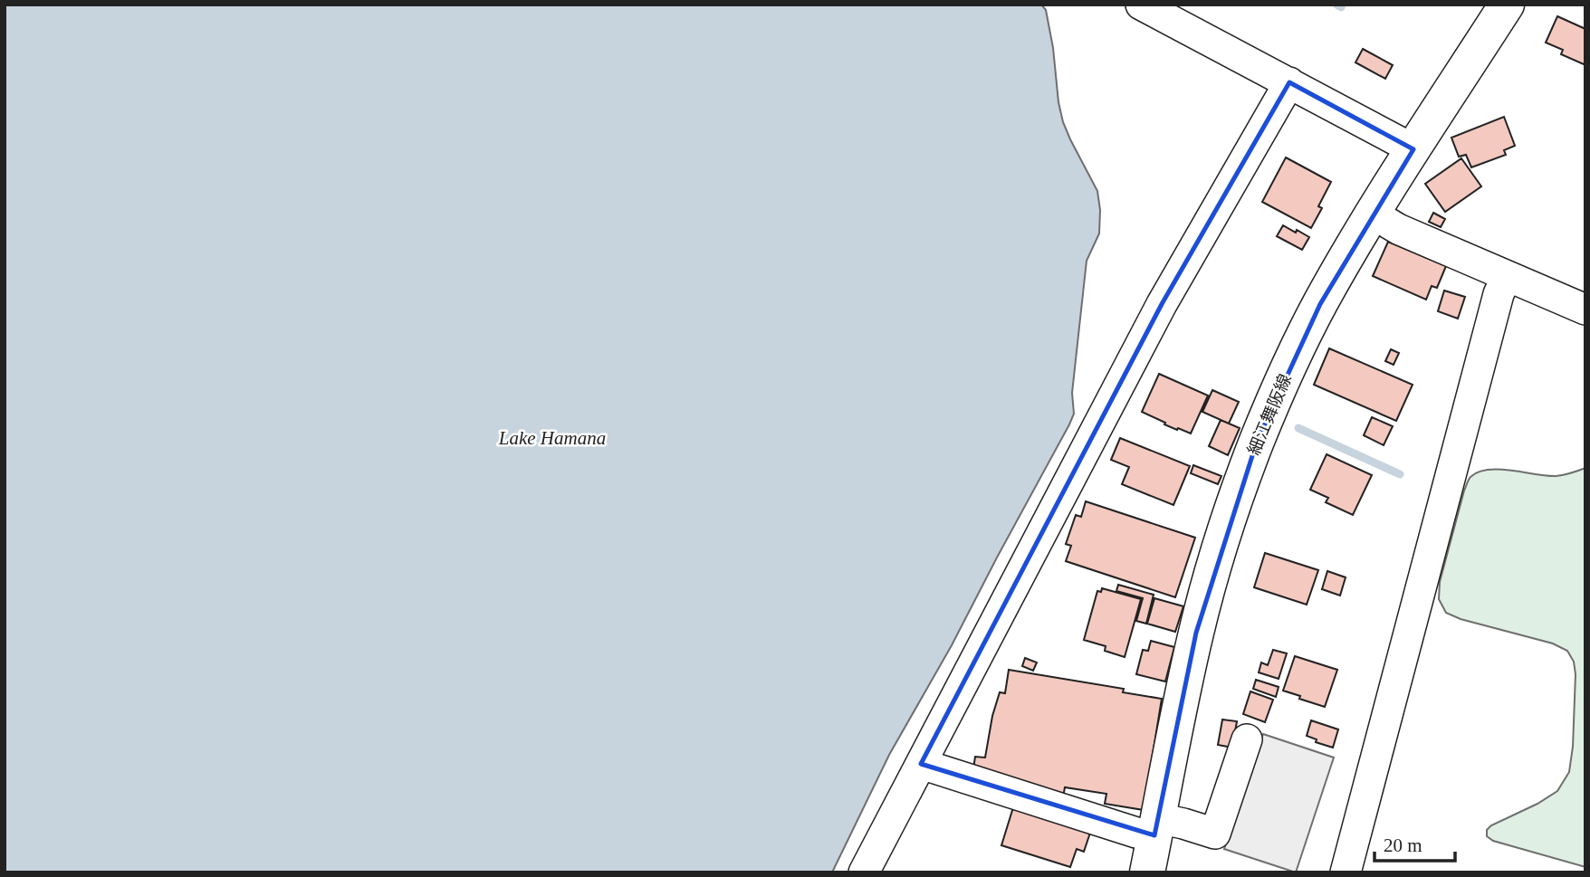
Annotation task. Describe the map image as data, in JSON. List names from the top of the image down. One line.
{"streets":{"main road":["細江舞阪線"]},"water":["Lake Hamana"],"scale_bar":"20 m"}
